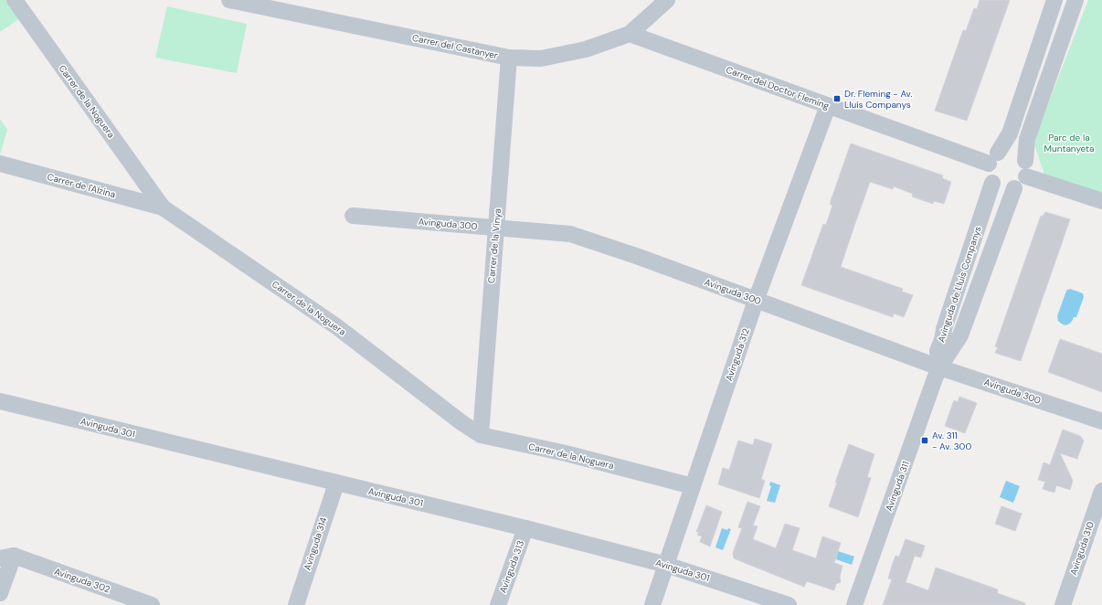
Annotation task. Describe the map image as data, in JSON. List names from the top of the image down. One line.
{"streets":{"street":["Carrer del Castanyer","Carrer del Doctor Fleming","Carrer de la Noguera","Carrer de l'Alzina","Avinguda 300","Carrer de la Vinya","Avinguda de Lluis Companys","Avinguda 312","Avinguda 301","Avinguda 311","Avinguda 314","Avinguda 310","Avinguda 313","Avinguda 302"]},"crossings":[["Carrer del Castanyer","Carrer del Doctor Fleming"],["Carrer del Castanyer","Carrer de la Vinya"],["Carrer del Doctor Fleming","Avinguda de Lluis Companys"],["Carrer del Doctor Fleming","Avinguda 312"],["Carrer de la Noguera","Carrer de l'Alzina"],["Carrer de la Noguera","Carrer de la Vinya"],["Carrer de la Noguera","Avinguda 312"],["Avinguda 300","Carrer de la Vinya"],["Avinguda 300","Avinguda de Lluis Companys"],["Avinguda 300","Avinguda 312"],["Avinguda 300","Avinguda 311"],["Avinguda de Lluis Companys","Avinguda 311"],["Avinguda 312","Avinguda 301"],["Avinguda 301","Avinguda 314"],["Avinguda 301","Avinguda 313"]],"parks":["Parc de la Muntanyeta"],"places":{"transit":["Dr. Fleming - Av. Lluís Companys","Av. 311 - Av. 300"]}}
